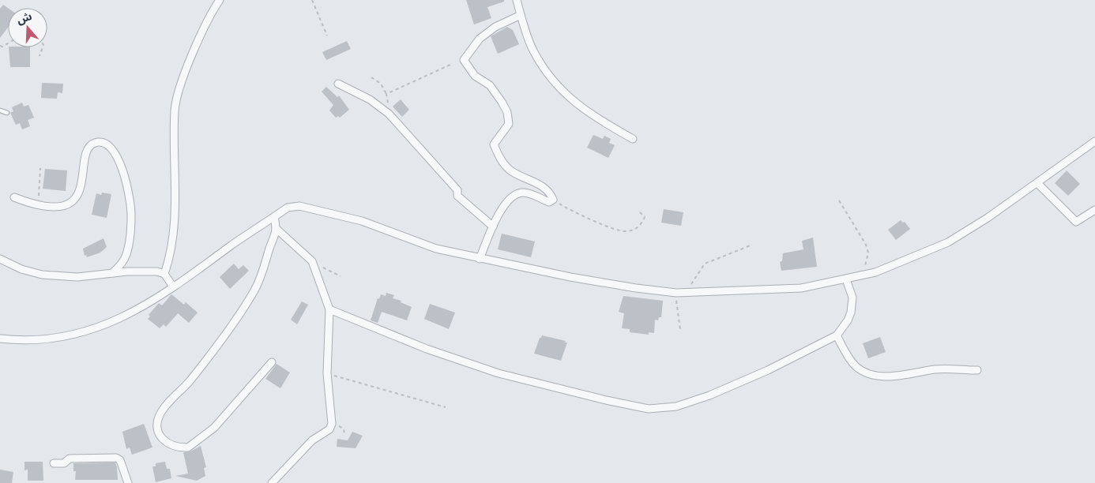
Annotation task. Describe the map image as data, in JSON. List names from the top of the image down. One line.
{"north":"top"}
